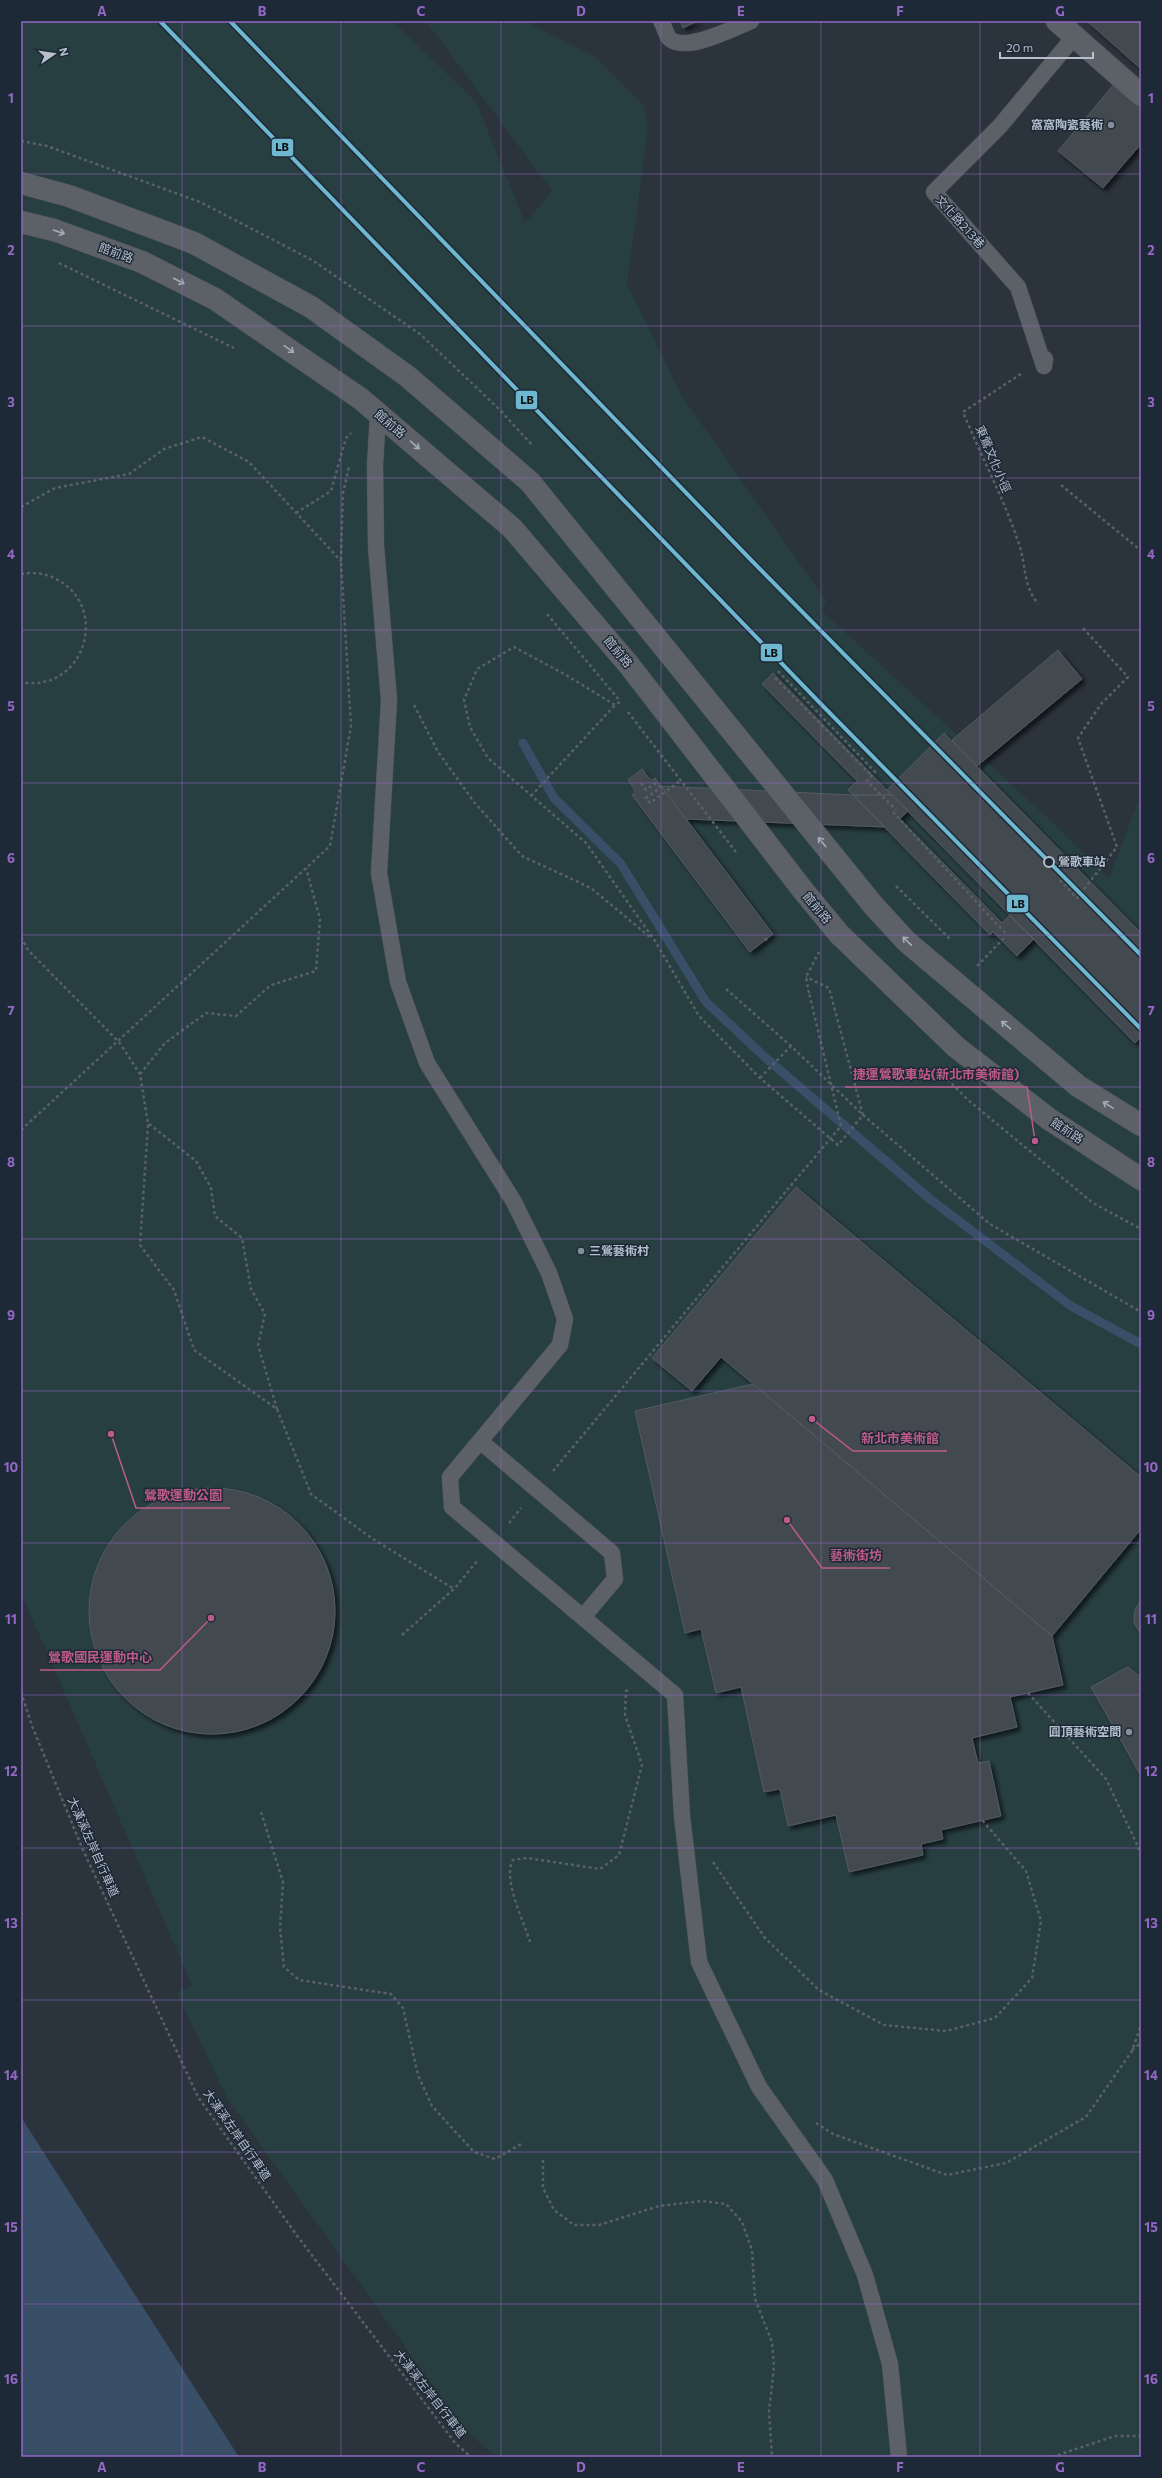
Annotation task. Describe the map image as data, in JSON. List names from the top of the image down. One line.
{"streets":{"street":["館前路"],"lane":["文化路213巷"],"path":["東鶯文化小徑","大漢溪左岸自行車道"]},"crossings":[["文化路213巷","東鶯文化小徑"]],"places":["窩窩陶瓷藝術","鶯歌車站","捷運鶯歌車站(新北市美術館)","三鶯藝術村","新北市美術館","鶯歌運動公園","藝術街坊","鶯歌國民運動中心","圓頂藝術空間"],"lines":["transit line LB"],"scale_bar":"20 m","north":"right","grid":{"columns":["A","B","C","D","E","F","G"],"rows":["1","2","3","4","5","6","7","8","9","10","11","12","13","14","15","16"]}}
